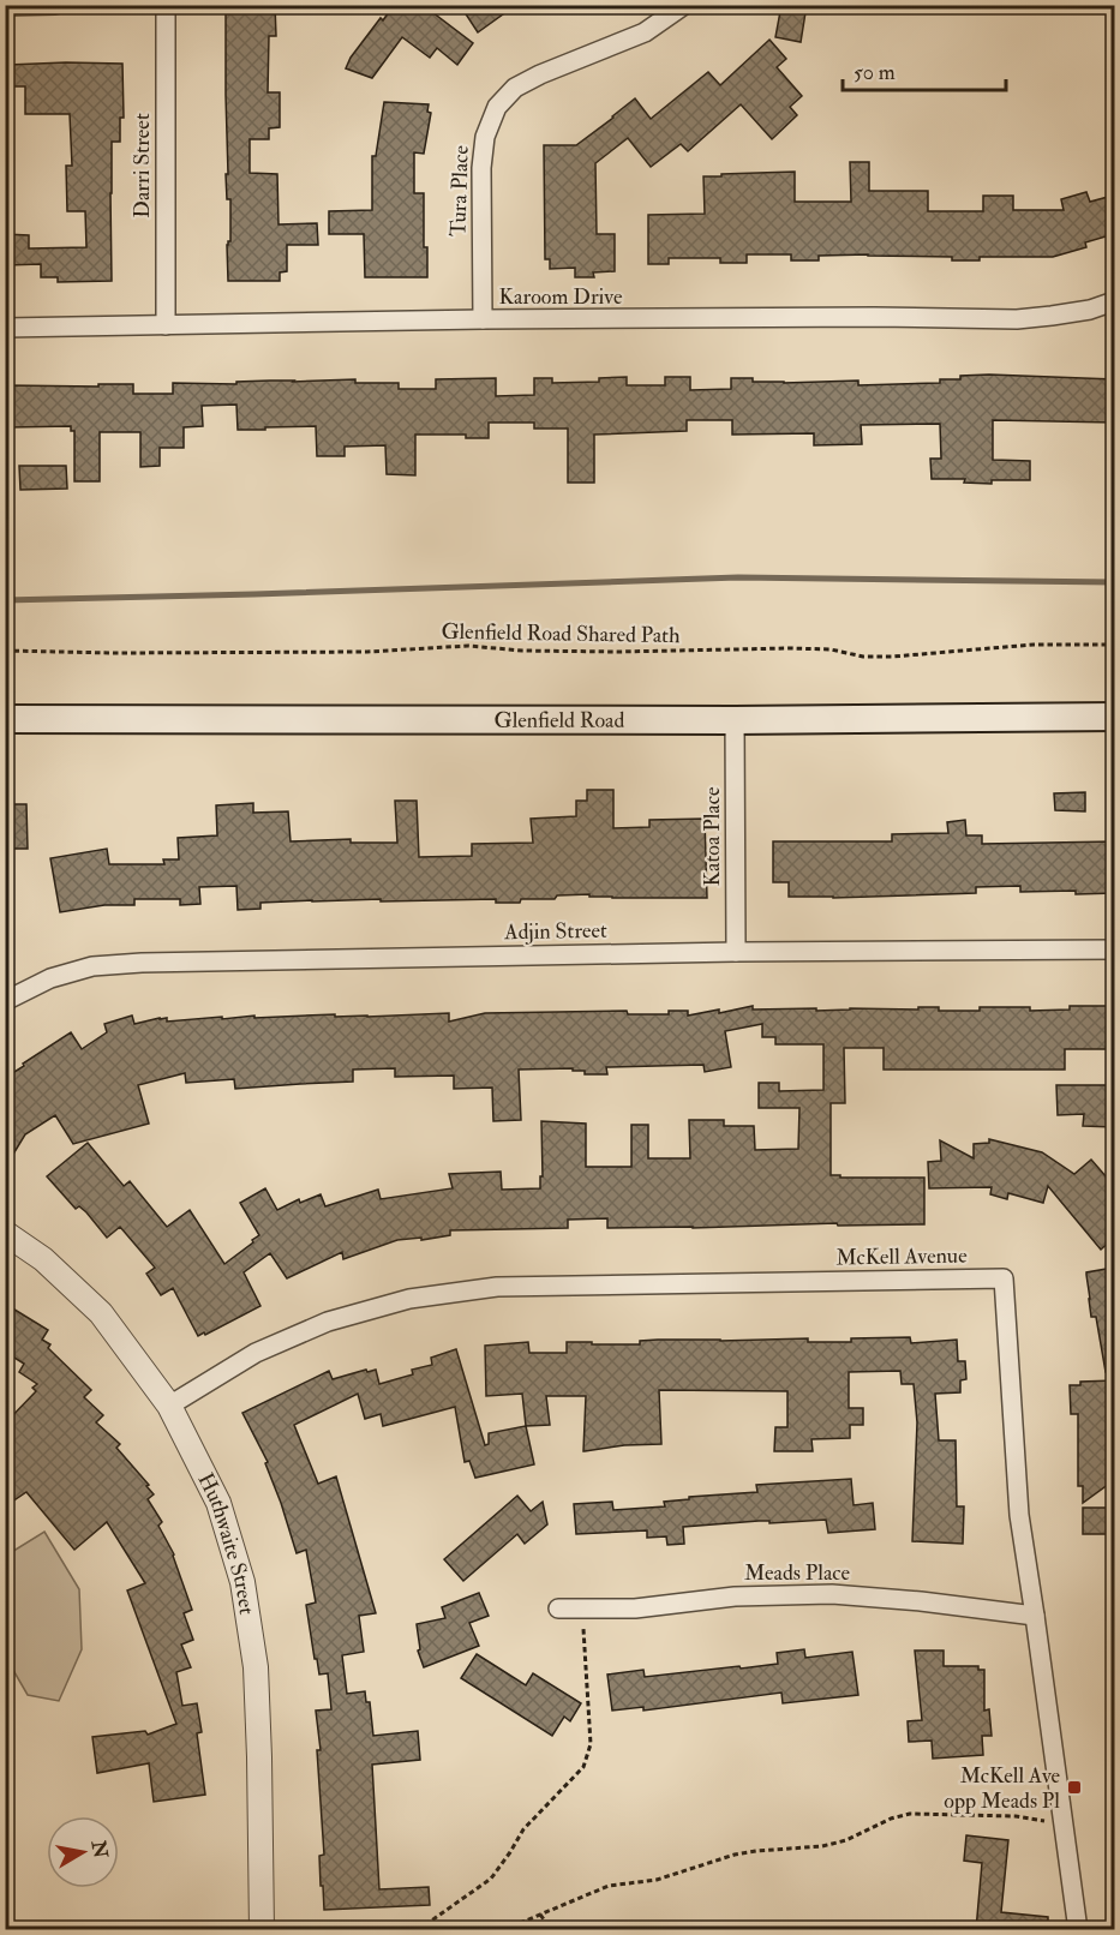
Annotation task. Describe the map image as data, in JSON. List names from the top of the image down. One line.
{"streets":{"main road":["Glenfield Road"],"street":["Darri Street","Tura Place","Karoom Drive","Katoa Place","Adjin Street","McKell Avenue","Huthwaite Street","Meads Place"],"path":["Glenfield Road Shared Path"]},"crossings":[["Darri Street","Karoom Drive"],["Tura Place","Karoom Drive"],["Glenfield Road","Katoa Place"],["Katoa Place","Adjin Street"],["McKell Avenue","Huthwaite Street"],["McKell Avenue","Meads Place"]],"places":{"transit":["McKell Ave opp Meads Pl"]},"scale_bar":"50 m","north":"right"}
